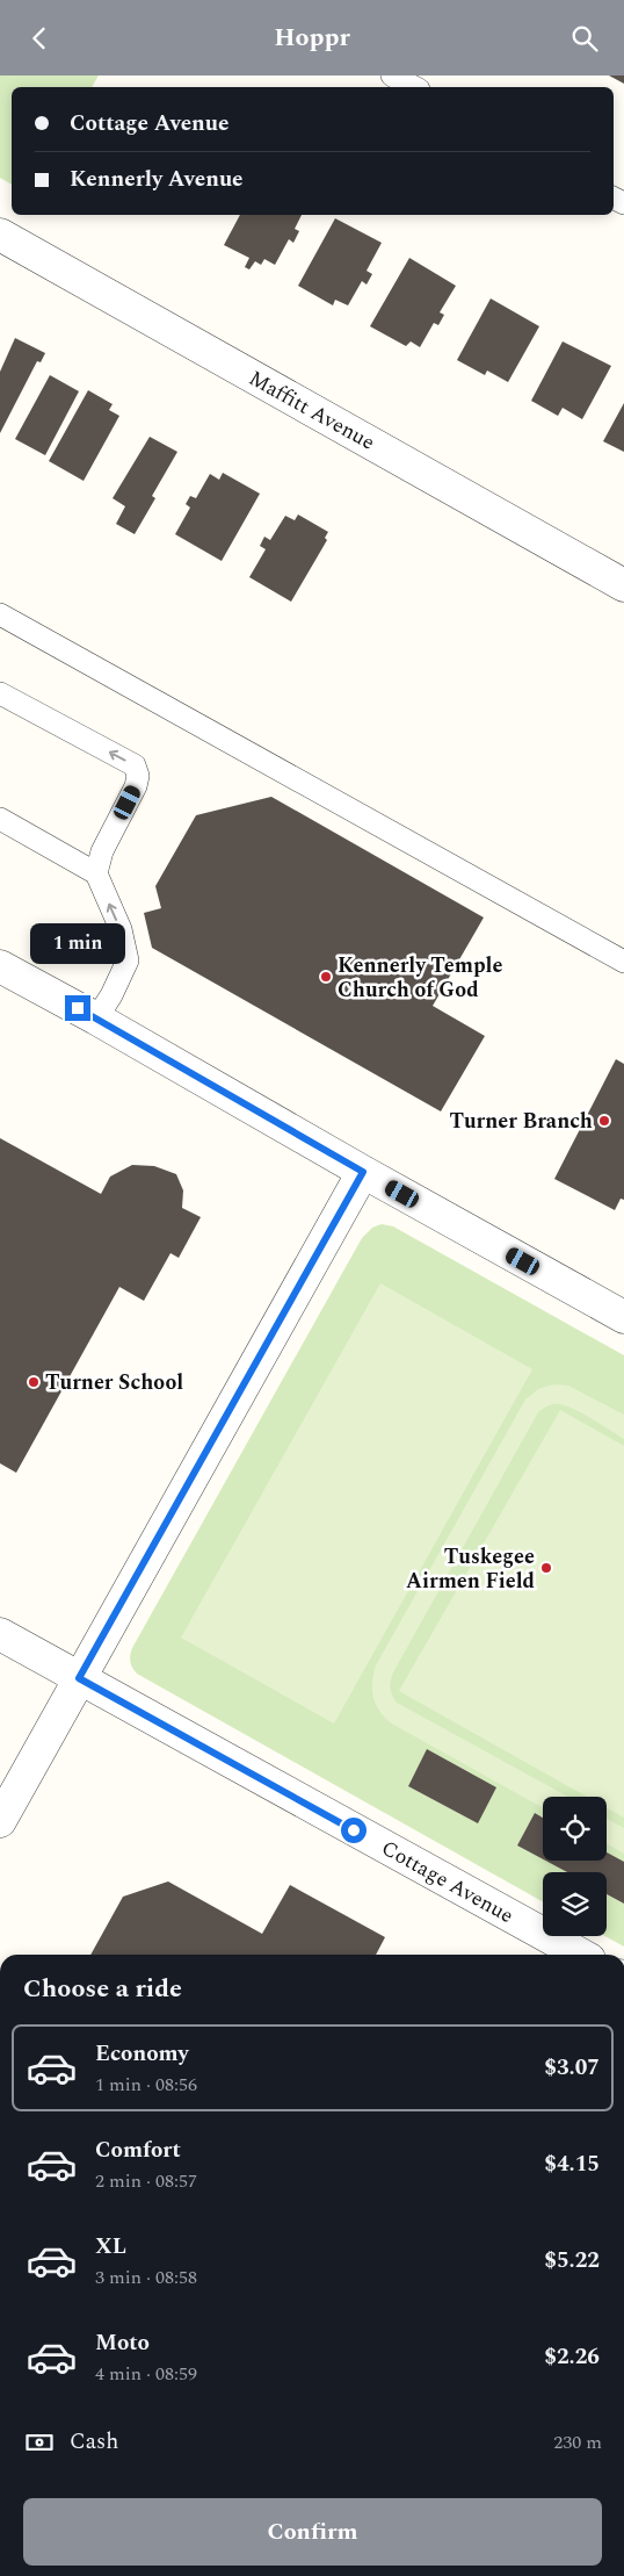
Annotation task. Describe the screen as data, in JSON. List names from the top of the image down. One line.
{"streets":{"street":["Maffitt Avenue","Cottage Avenue"]},"places":["Kennerly Temple Church of God","Turner Branch","Turner School","Tuskegee Airmen Field"],"page":{"header":"Hoppr","banner":["Cottage Avenue","Kennerly Avenue"],"bubble":"1 min","heading":"Choose a ride","list":[{"name":"Economy","note":"1 min · 08:56","value":"$3.07"},{"name":"Comfort","note":"2 min · 08:57","value":"$4.15"},{"name":"XL","note":"3 min · 08:58","value":"$5.22"},{"name":"Moto","note":"4 min · 08:59","value":"$2.26"}],"pay":["Cash","230 m"],"buttons":"Confirm"}}
